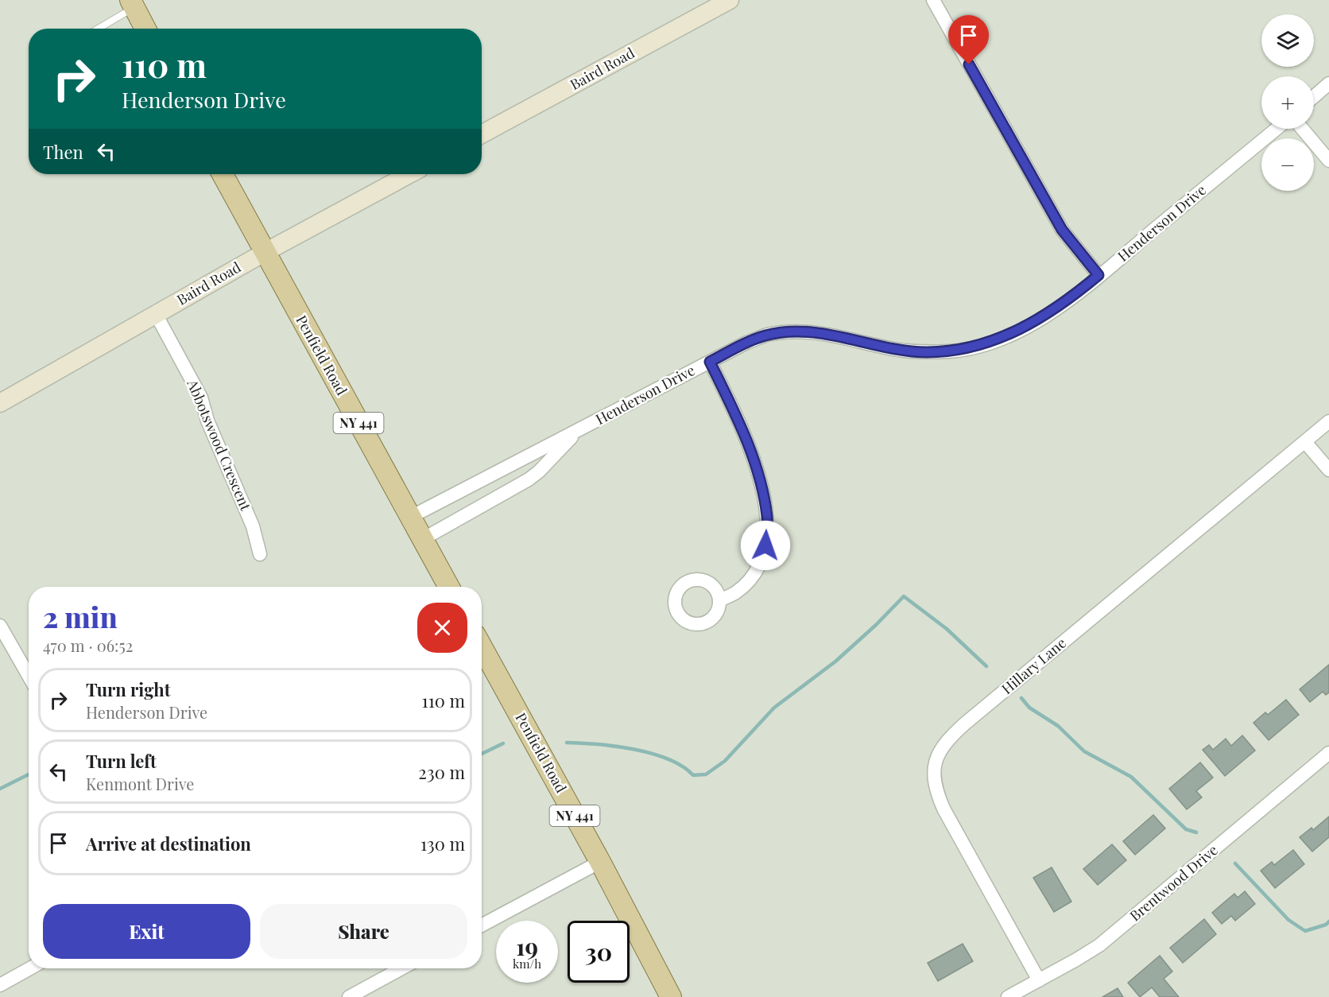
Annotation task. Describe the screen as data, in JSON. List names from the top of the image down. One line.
{"streets":{"main road":["Penfield Road","NY 441"],"street":["Baird Road","Henderson Drive","Abbotswood Crescent","Hillary Lane","Brentwood Drive"]},"crossings":[["Baird Road","Penfield Road"],["Baird Road","Abbotswood Crescent"],["Henderson Drive","Penfield Road"],["Hillary Lane","Brentwood Drive"]],"page":{"map_buttons":["+","−"],"turn":["110 m","Henderson Drive"],"then":"Then","heading":["2 min","470 m · 06:52"],"list":[{"name":"Turn right","note":"Henderson Drive","value":"110 m"},{"name":"Turn left","note":"Kenmont Drive","value":"230 m"},{"name":"Arrive at destination","value":"130 m"}],"buttons":["Exit","Share"],"speed":"19 km/h","limit":"30"}}
